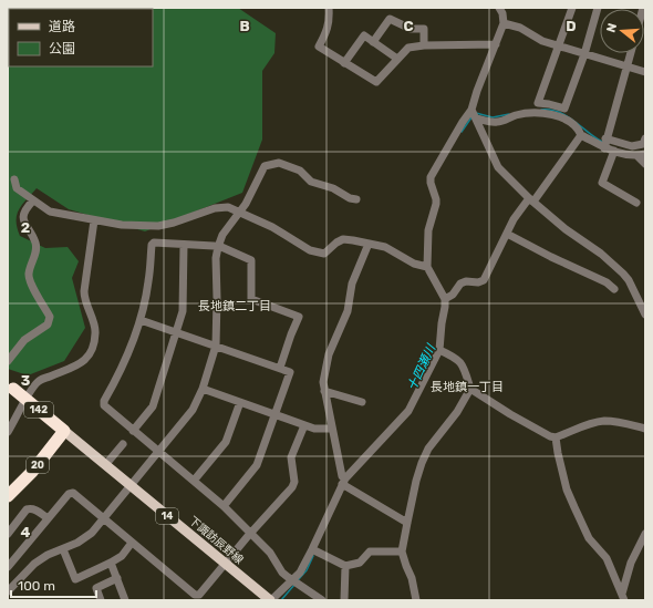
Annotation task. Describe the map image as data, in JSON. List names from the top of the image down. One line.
{"streets":{"highway":["142","20"],"main road":["14","下諏訪辰野線"]},"crossings":[["142","20"],["142","下諏訪辰野線"],["20","下諏訪辰野線"]],"districts":["長地鎮二丁目","長地鎮一丁目"],"water":["十四瀬川"],"legend":["道路","公園"],"scale_bar":"100 m","north":"left","grid":{"columns":["B","C","D"],"rows":["2","3","4"]}}
